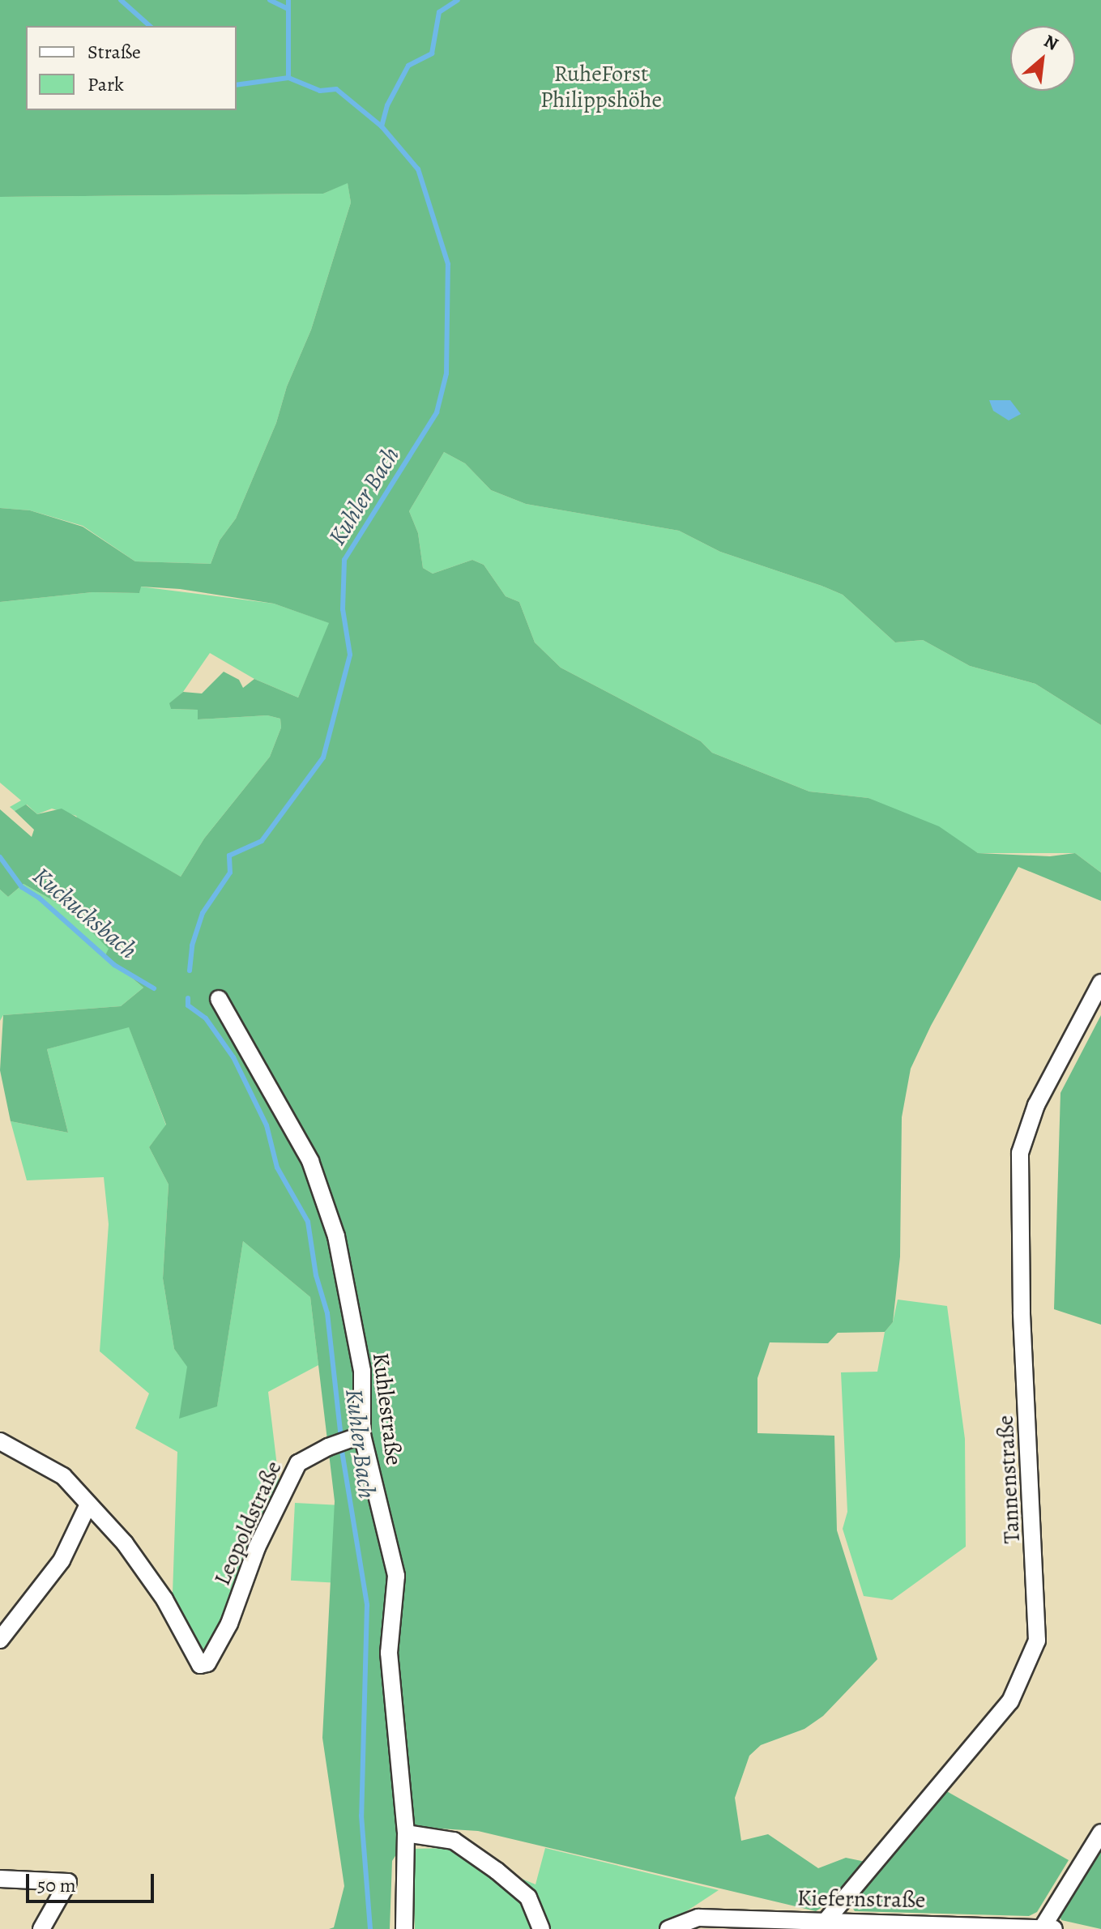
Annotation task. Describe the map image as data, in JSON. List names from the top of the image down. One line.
{"streets":{"street":["Kuhlestraße","Tannenstraße","Leopoldstraße","Kiefernstraße"]},"crossings":[["Kuhlestraße","Leopoldstraße"],["Tannenstraße","Kiefernstraße"]],"water":["Kuhler Bach","Kuckucksbach"],"parks":["RuheForst Philippshöhe"],"legend":["Straße","Park"],"scale_bar":"50 m","north":"top right"}
